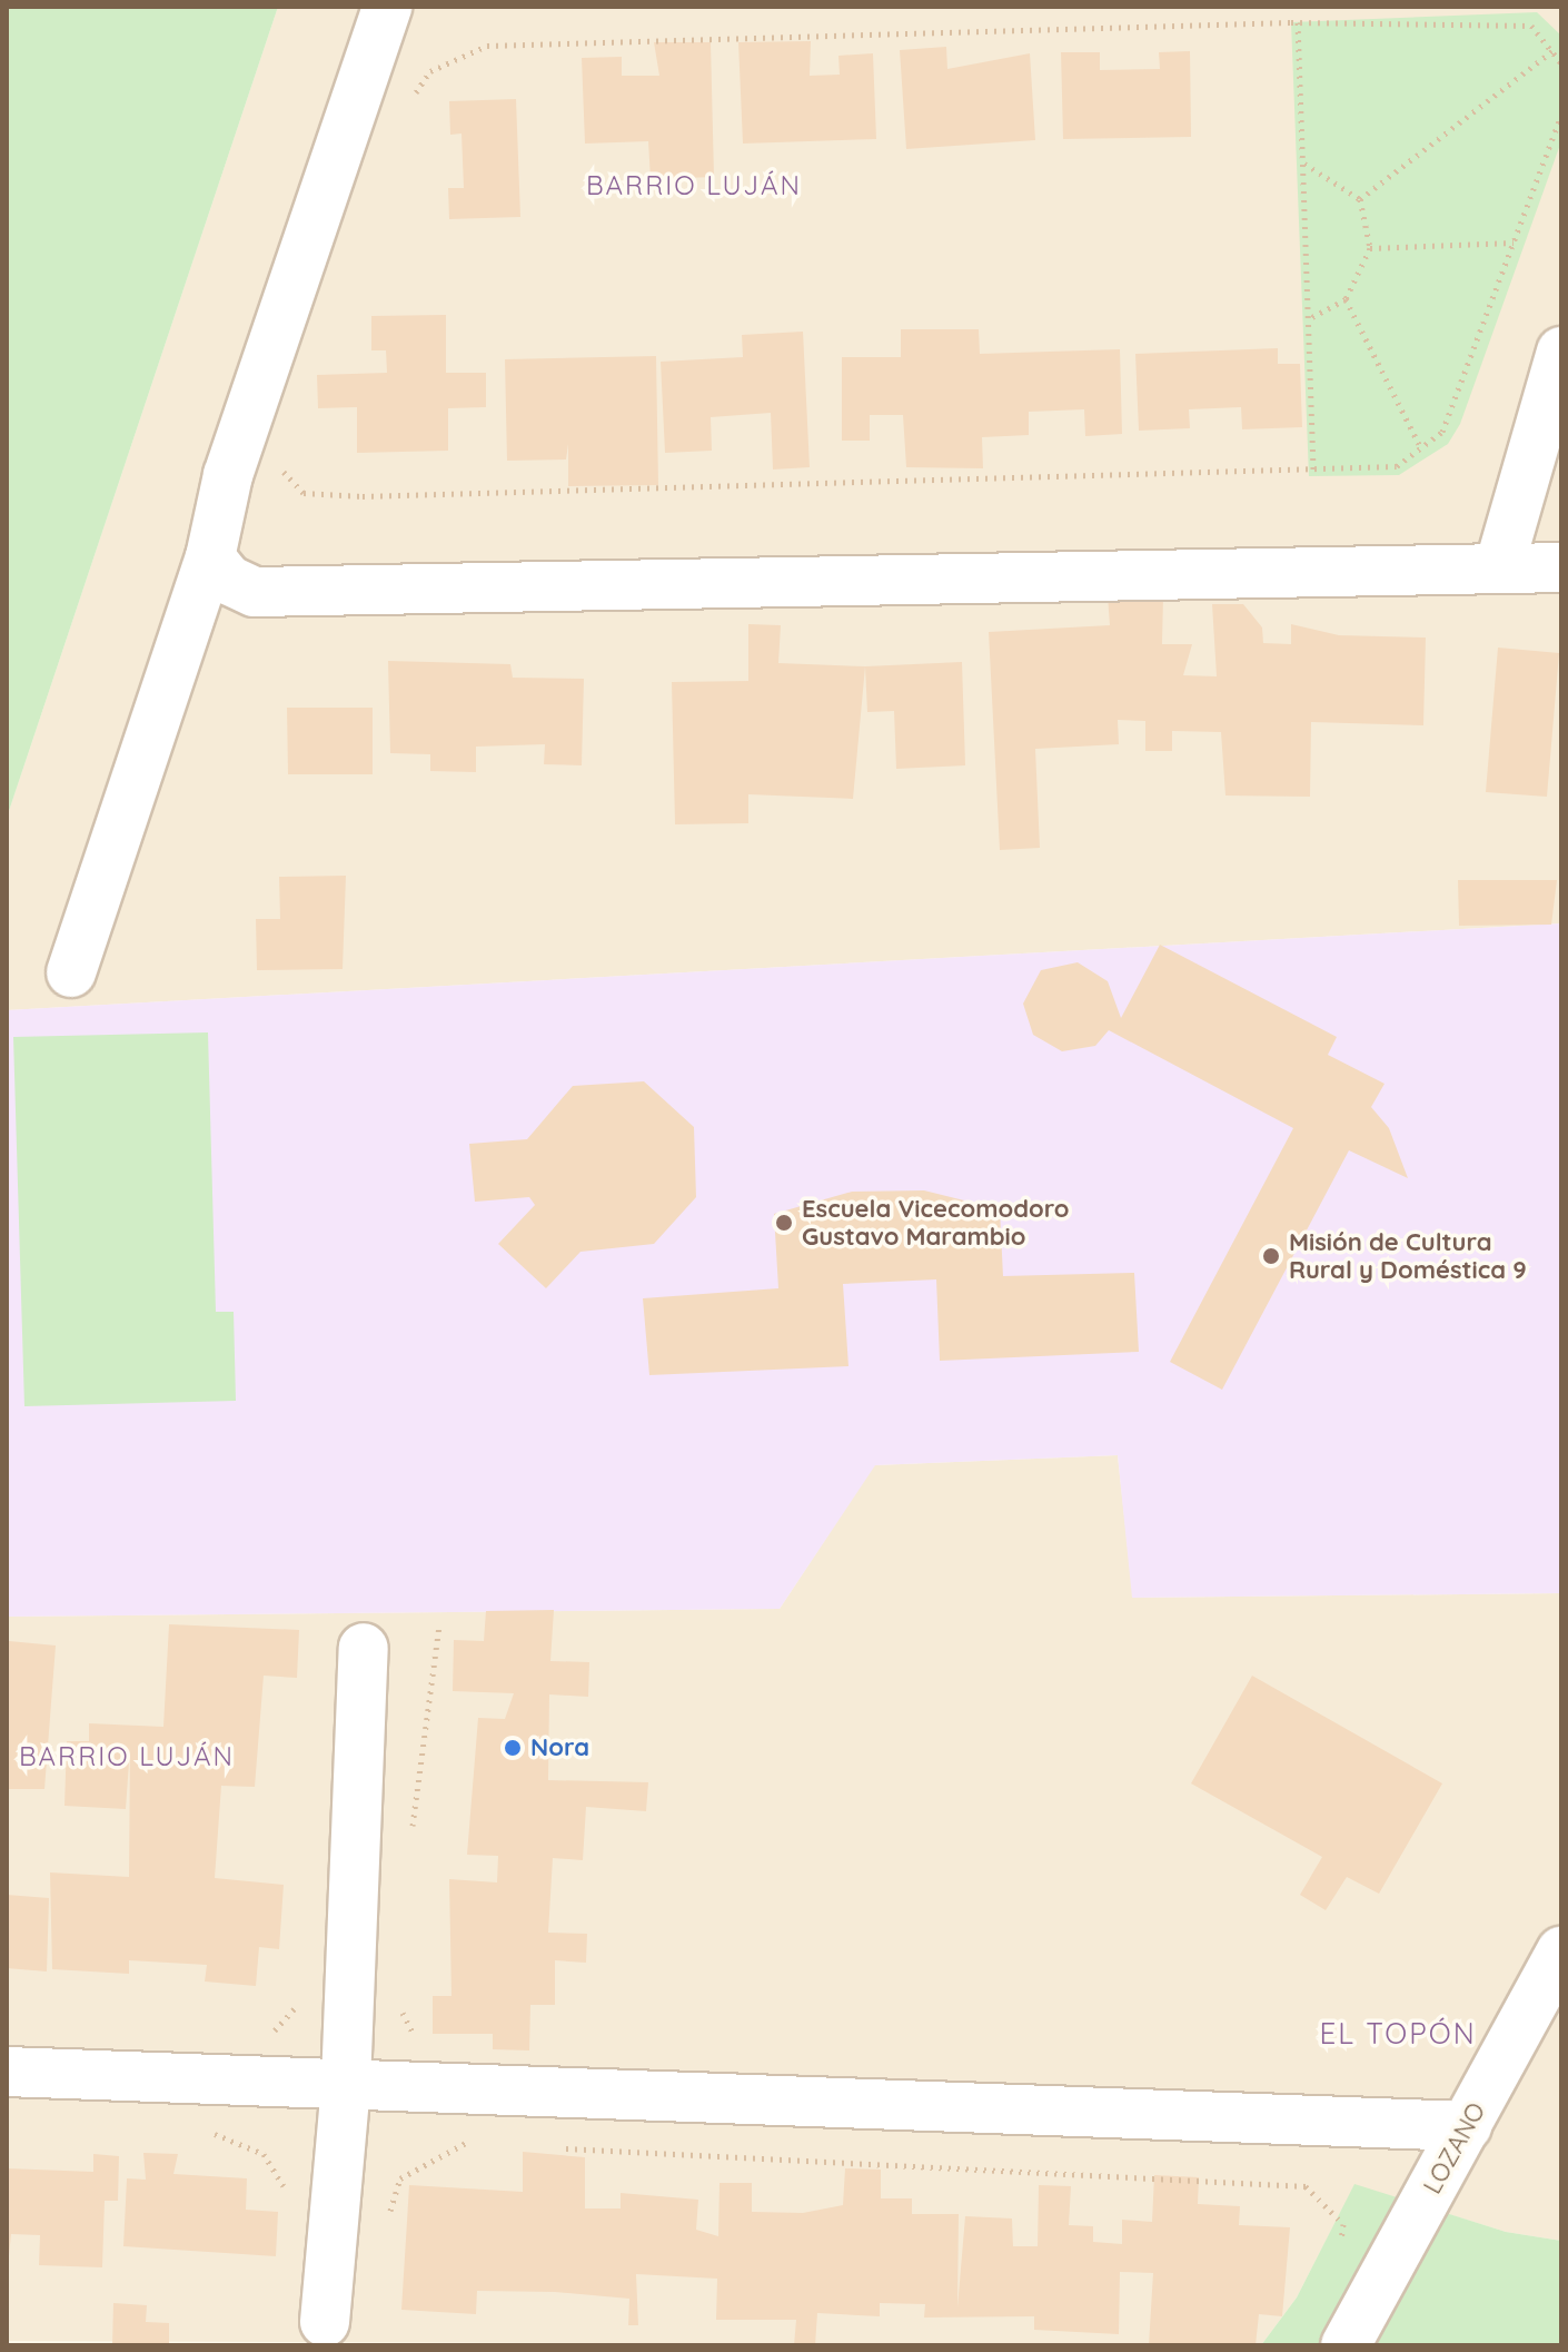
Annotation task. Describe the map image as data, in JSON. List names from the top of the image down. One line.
{"streets":{"street":["LOZANO"]},"districts":["BARRIO LUJÁN","BARRIO LUJÁN","EL TOPÓN"],"places":["Escuela Vicecomodoro Gustavo Marambio","Misión de Cultura Rural y Doméstica 9","Nora"]}
